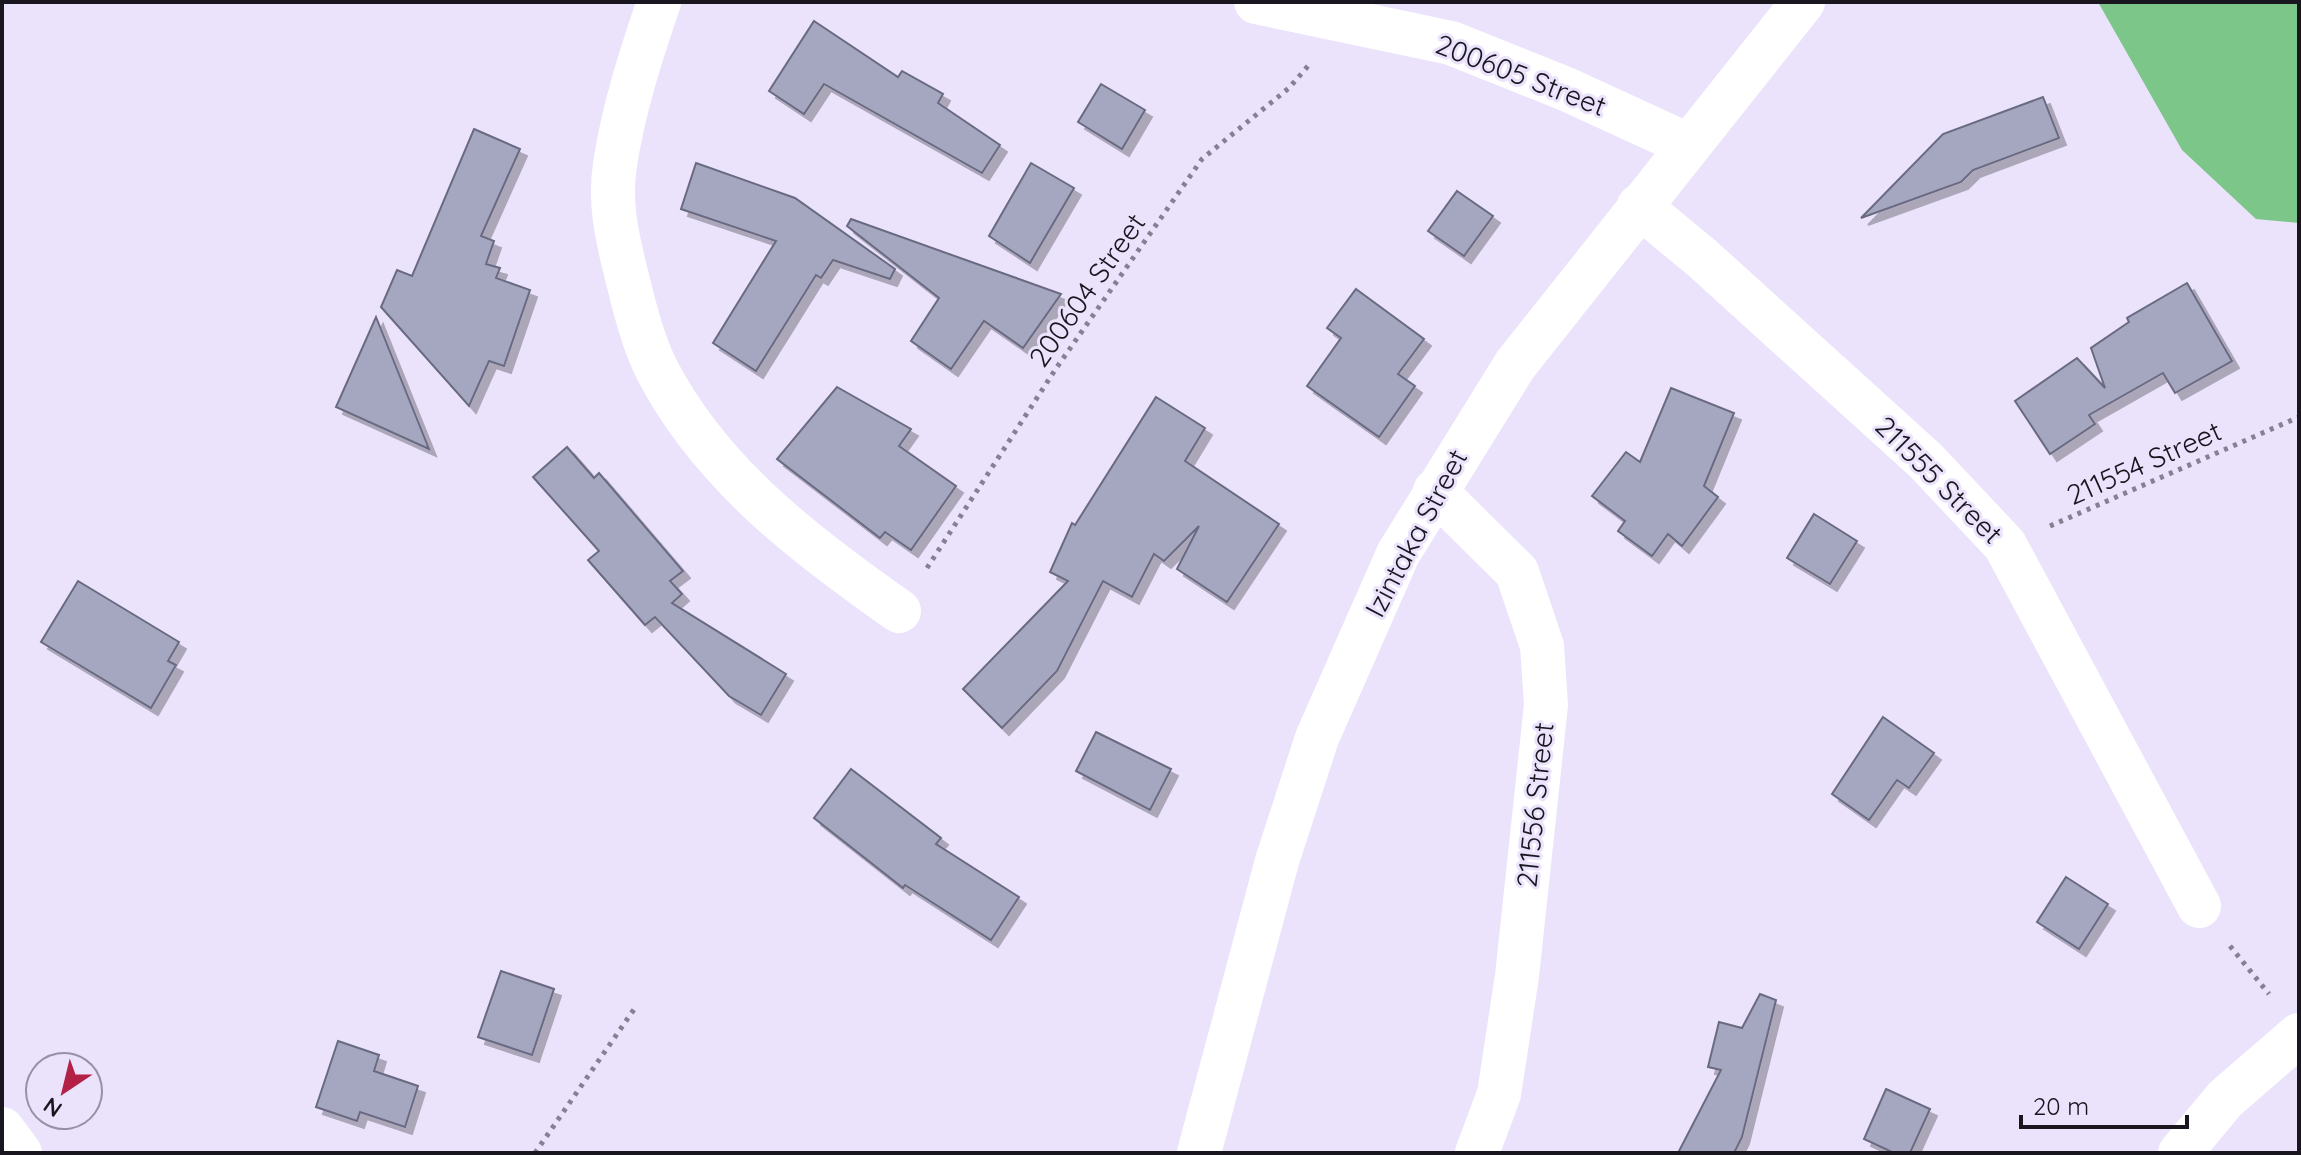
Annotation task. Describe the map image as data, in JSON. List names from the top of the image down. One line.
{"streets":{"street":["200605 Street","211555 Street","Izintaka Street","211556 Street"],"path":["200604 Street","211554 Street"]},"crossings":[["200605 Street","200604 Street"],["200605 Street","Izintaka Street"],["211554 Street","211555 Street"],["211555 Street","Izintaka Street"],["Izintaka Street","211556 Street"]],"scale_bar":"20 m","north":"bottom left"}
